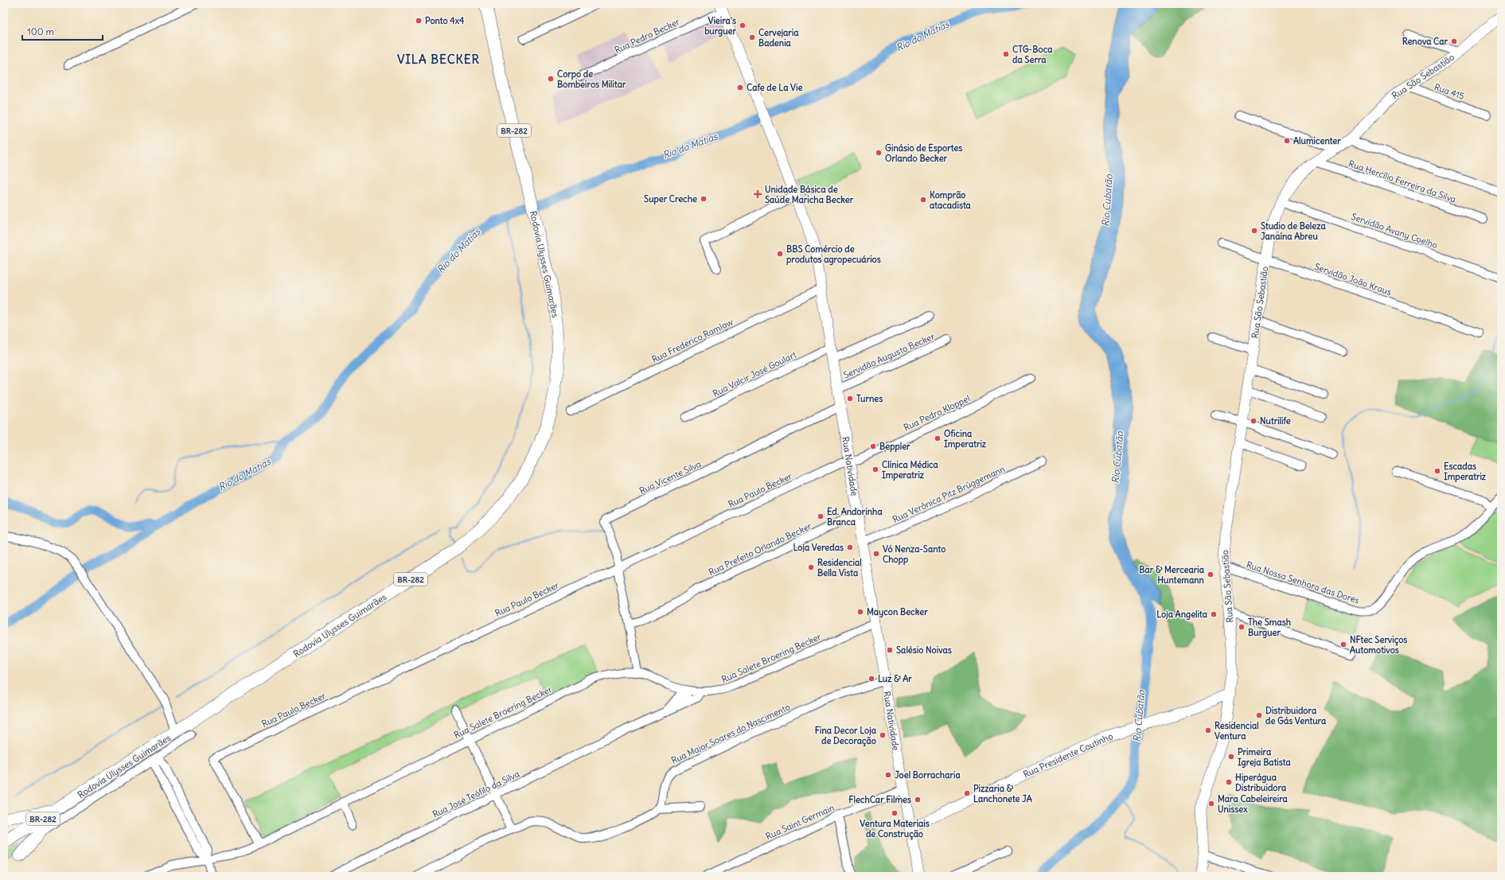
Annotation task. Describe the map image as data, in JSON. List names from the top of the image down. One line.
{"streets":{"highway":["BR-282","Rodovia Ulysses Guimarães"],"main road":["Rua São Sebastião","Rua Natividade","Rua Presidente Coutinho"],"street":["Rua Pedro Becker","Rua 415","Rua Hercílio Ferreira da Silva","Servidão Avany Coelho","Servidão João Kraus","Rua Frederico Ramlow","Servidão Augusto Becker","Rua Valcir José Goulart","Rua Pedro Kloppel","Rua Vicente Silva","Rua Paulo Becker","Rua Verônica Pitz Brüggemann","Rua Prefeito Orlando Becker","Rua Nossa Senhora das Dores","Rua Salete Broering Becker","Rua Major Soares do Nascimento","Rua José Teófilo da Silva","Rua Saint Germain"]},"crossings":[["Rua Pedro Becker","Rua Natividade"],["Rua São Sebastião","Rua 415"],["Rua São Sebastião","Rua Hercílio Ferreira da Silva"],["Rua São Sebastião","Servidão Avany Coelho"],["Rua São Sebastião","Servidão João Kraus"],["Rua São Sebastião","Rua Nossa Senhora das Dores"],["Rua São Sebastião","Rua Presidente Coutinho"],["Rua Frederico Ramlow","Rua Natividade"],["Servidão Augusto Becker","Rua Natividade"],["Rua Valcir José Goulart","Rua Natividade"],["Rua Pedro Kloppel","Rua Natividade"],["Rua Pedro Kloppel","Rua Paulo Becker"],["Rua Natividade","Rua Vicente Silva"],["Rua Natividade","Rua Paulo Becker"],["Rua Natividade","Rua Verônica Pitz Brüggemann"],["Rua Natividade","Rua Prefeito Orlando Becker"],["Rua Natividade","Rua Salete Broering Becker"],["Rua Natividade","Rua Major Soares do Nascimento"],["Rua Natividade","Rua Presidente Coutinho"],["Rua Natividade","Rua Saint Germain"],["Rua Vicente Silva","Rua Paulo Becker"],["Rua Vicente Silva","Rua Prefeito Orlando Becker"],["Rua Vicente Silva","Rua Salete Broering Becker"],["Rua Paulo Becker","Rua Salete Broering Becker"],["Rua Salete Broering Becker","Rua José Teófilo da Silva"]],"districts":["VILA BECKER"],"water":["Rio do Matias","Rio Cubatão"],"places":{"other":["Ponto 4x4","Vieira's burguer","Cervejaria Badenia","Renova Car","CTG-Boca da Serra","Corpo de Bombeiros Militar","Cafe de La Vie","Alumicenter","Ginásio de Esportes Orlando Becker","Super Creche","Komprão atacadista","Studio de Beleza Janaína Abreu","BBS Comércio de produtos agropecuários","Turnes","Nutrilife","Oficina Imperatriz","Beppler","Clínica Médica Imperatriz","Escadas Imperatriz","Ed. Andorinha Branca","Loja Veredas","Vó Nenza-Santo Chopp","Residencial Bella Vista","Bar & Mercearia Huntemann","Maycon Becker","Loja Angelita","The Smash Burguer","NFtec Serviços Automotivos","Salésio Noivas","Luz & Ar","Distribuidora de Gás Ventura","Residencial Ventura","Fina Decor Loja de Decoração","Primeira Igreja Batista","Joel Borracharia","Hiperágua Distribuidora","Pizzaria & Lanchonete JA","FlechCar Filmes","Mara Cabeleireira Unissex","Ventura Materiais de Construção"],"health":["Unidade Básica de Saúde Maricha Becker"]},"scale_bar":"100 m"}
